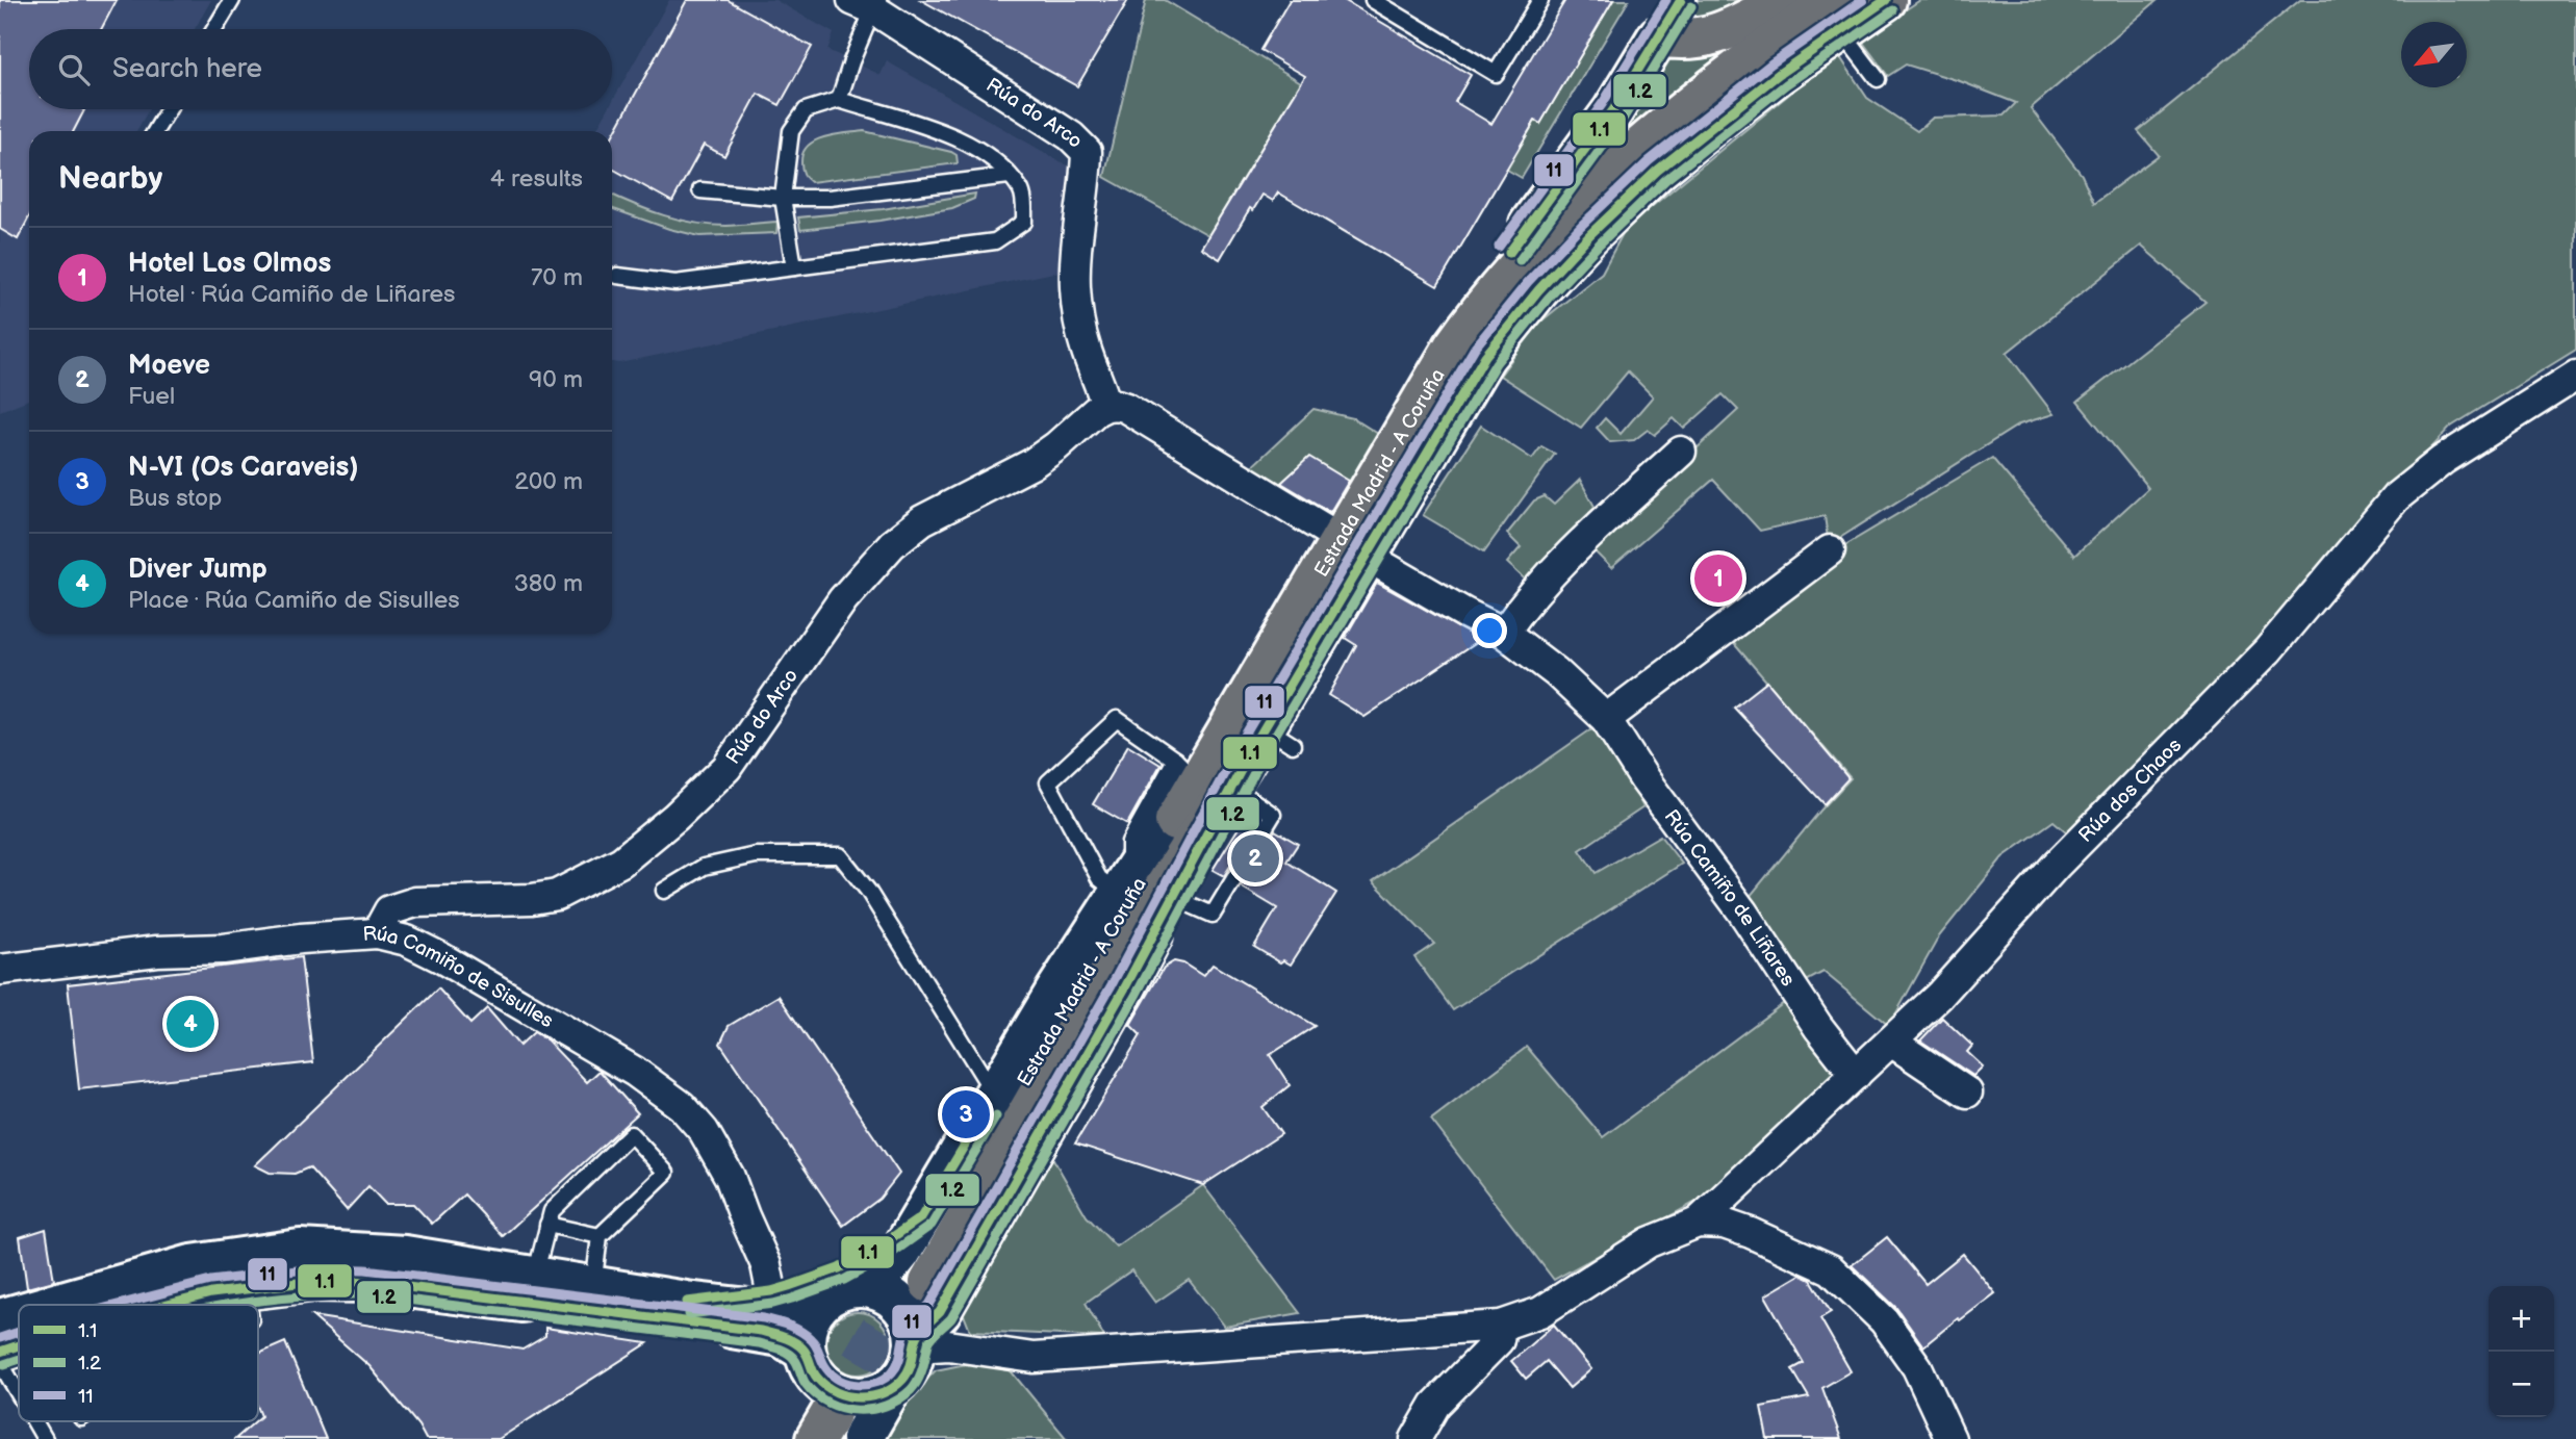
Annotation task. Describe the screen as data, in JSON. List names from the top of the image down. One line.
{"streets":{"highway":["Estrada Madrid - A Coruña"],"street":["Rúa do Arco","Rúa dos Chaos","Rúa Camiño de Liñares","Rúa Camiño de Sisulles"]},"crossings":[["Rúa do Arco","Rúa Camiño de Sisulles"],["Estrada Madrid - A Coruña","Rúa Camiño de Liñares"],["Rúa dos Chaos","Rúa Camiño de Liñares"]],"lines":["transit line 1.1","transit line 11","transit line 1.2"],"legend":["1.1","1.2","11"],"north":"bottom left","page":{"search":"Search here","heading":["Nearby","4 results"],"list":[{"mark":"1","name":"Hotel Los Olmos","note":"Hotel · Rúa Camiño de Liñares","value":"70 m"},{"mark":"2","name":"Moeve","note":"Fuel","value":"90 m"},{"mark":"3","name":"N-VI (Os Caraveis)","note":"Bus stop","value":"200 m"},{"mark":"4","name":"Diver Jump","note":"Place · Rúa Camiño de Sisulles","value":"380 m"}],"pins":["1","2","4","3"],"map_buttons":["+","−"]}}
